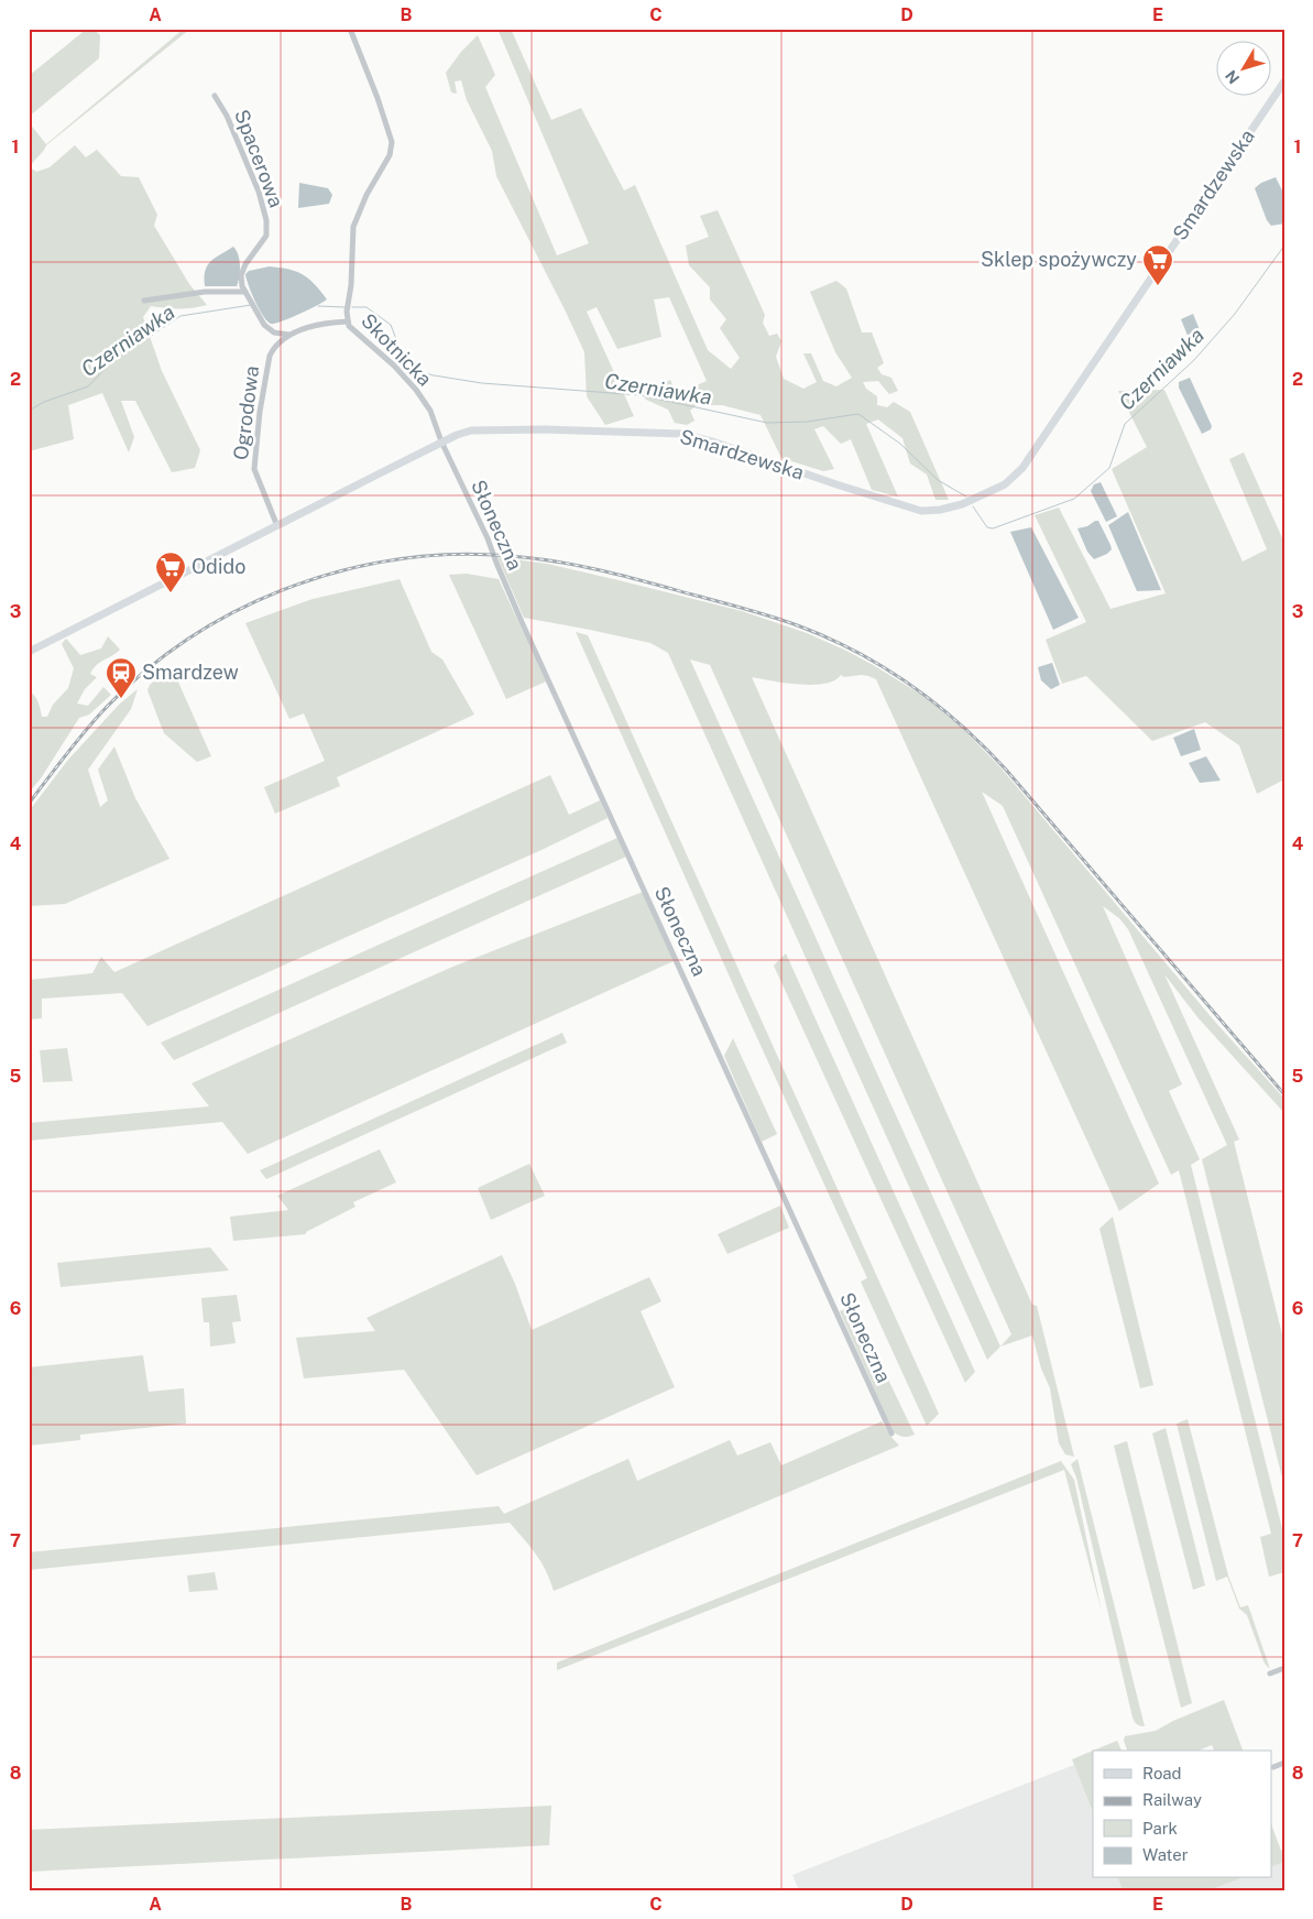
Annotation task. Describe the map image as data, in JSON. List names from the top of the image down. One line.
{"streets":{"street":["Spacerowa","Smardzewska","Skotnicka","Ogrodowa","Słoneczna"]},"crossings":[["Smardzewska","Skotnicka"],["Smardzewska","Ogrodowa"],["Smardzewska","Słoneczna"],["Skotnicka","Ogrodowa"],["Skotnicka","Słoneczna"]],"water":["Czerniawka"],"places":{"supermarket":["Sklep spożywczy","Odido"],"station":["Smardzew"]},"legend":["Road","Railway","Park","Water"],"north":"bottom left","grid":{"columns":["A","B","C","D","E"],"rows":["1","2","3","4","5","6","7","8"]}}
